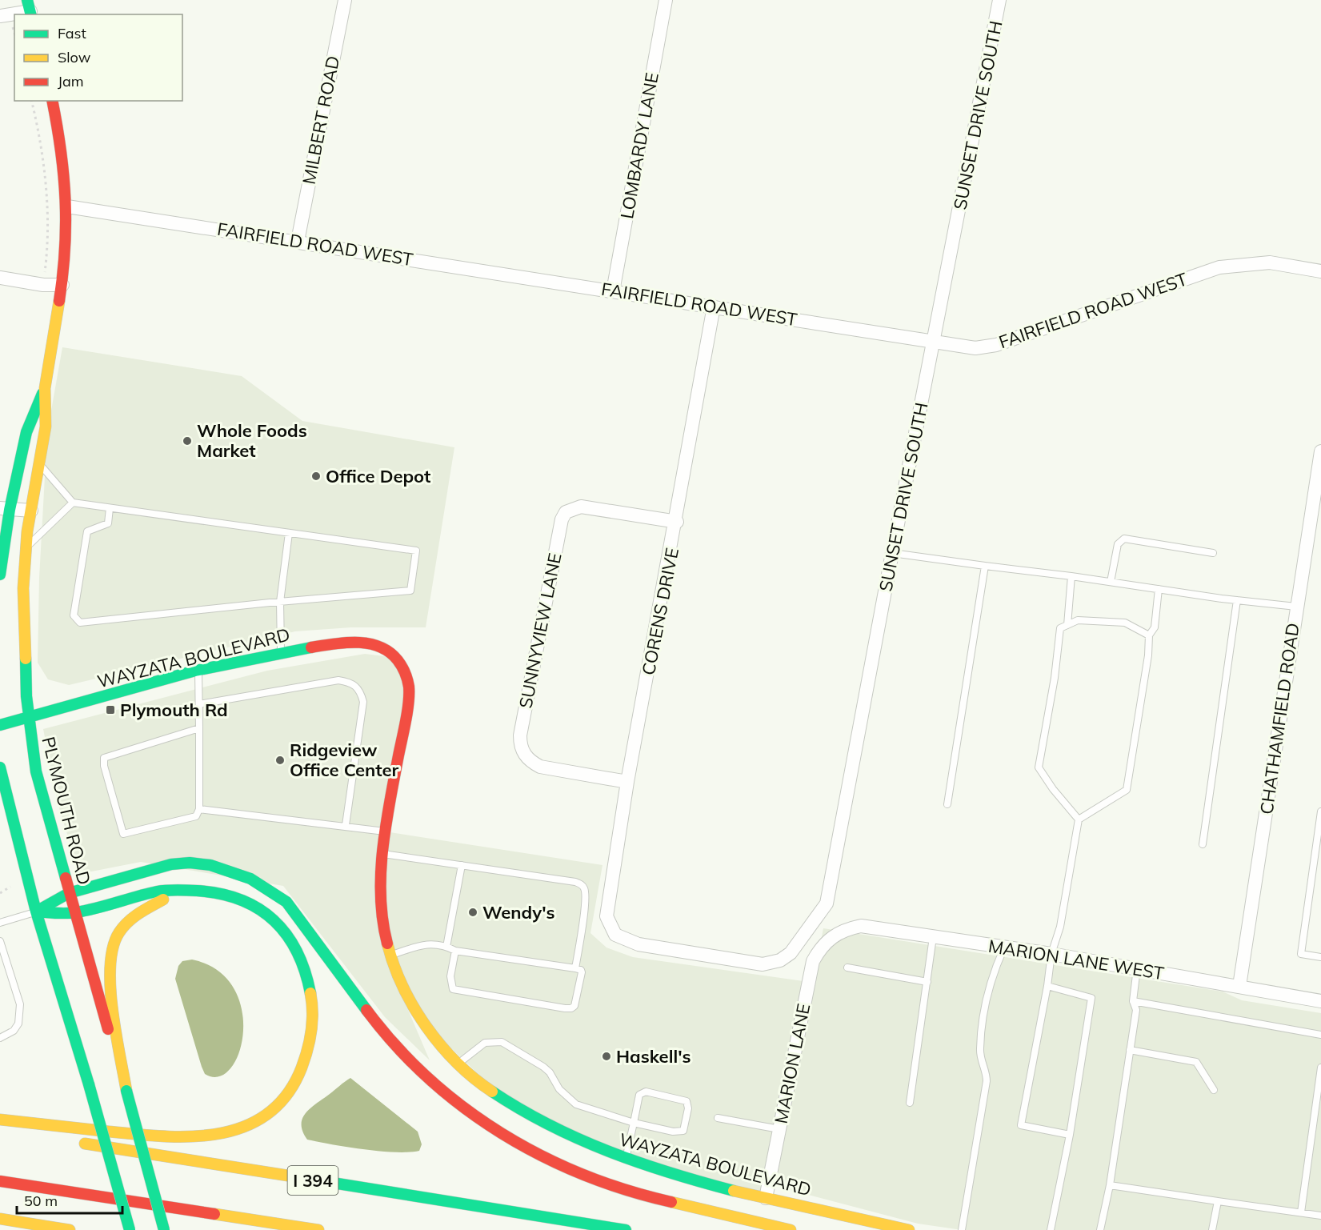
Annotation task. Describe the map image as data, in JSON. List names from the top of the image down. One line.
{"streets":{"main road":["WAYZATA BOULEVARD","PLYMOUTH ROAD","I 394"],"street":["SUNSET DRIVE SOUTH","MILBERT ROAD","LOMBARDY LANE","FAIRFIELD ROAD WEST","CORENS DRIVE","SUNNYVIEW LANE","CHATHAMFIELD ROAD","MARION LANE WEST","MARION LANE"]},"crossings":[["SUNSET DRIVE SOUTH","FAIRFIELD ROAD WEST"],["SUNSET DRIVE SOUTH","CORENS DRIVE"],["MILBERT ROAD","FAIRFIELD ROAD WEST"],["LOMBARDY LANE","FAIRFIELD ROAD WEST"],["FAIRFIELD ROAD WEST","CORENS DRIVE"],["FAIRFIELD ROAD WEST","PLYMOUTH ROAD"],["CORENS DRIVE","SUNNYVIEW LANE"],["WAYZATA BOULEVARD","PLYMOUTH ROAD"],["WAYZATA BOULEVARD","MARION LANE"],["CHATHAMFIELD ROAD","MARION LANE WEST"],["MARION LANE WEST","MARION LANE"]],"places":{"other":["Whole Foods Market","Office Depot","Ridgeview Office Center","Wendy's","Haskell's"],"transit":["Plymouth Rd"]},"legend":["Fast","Slow","Jam"],"scale_bar":"50 m"}
